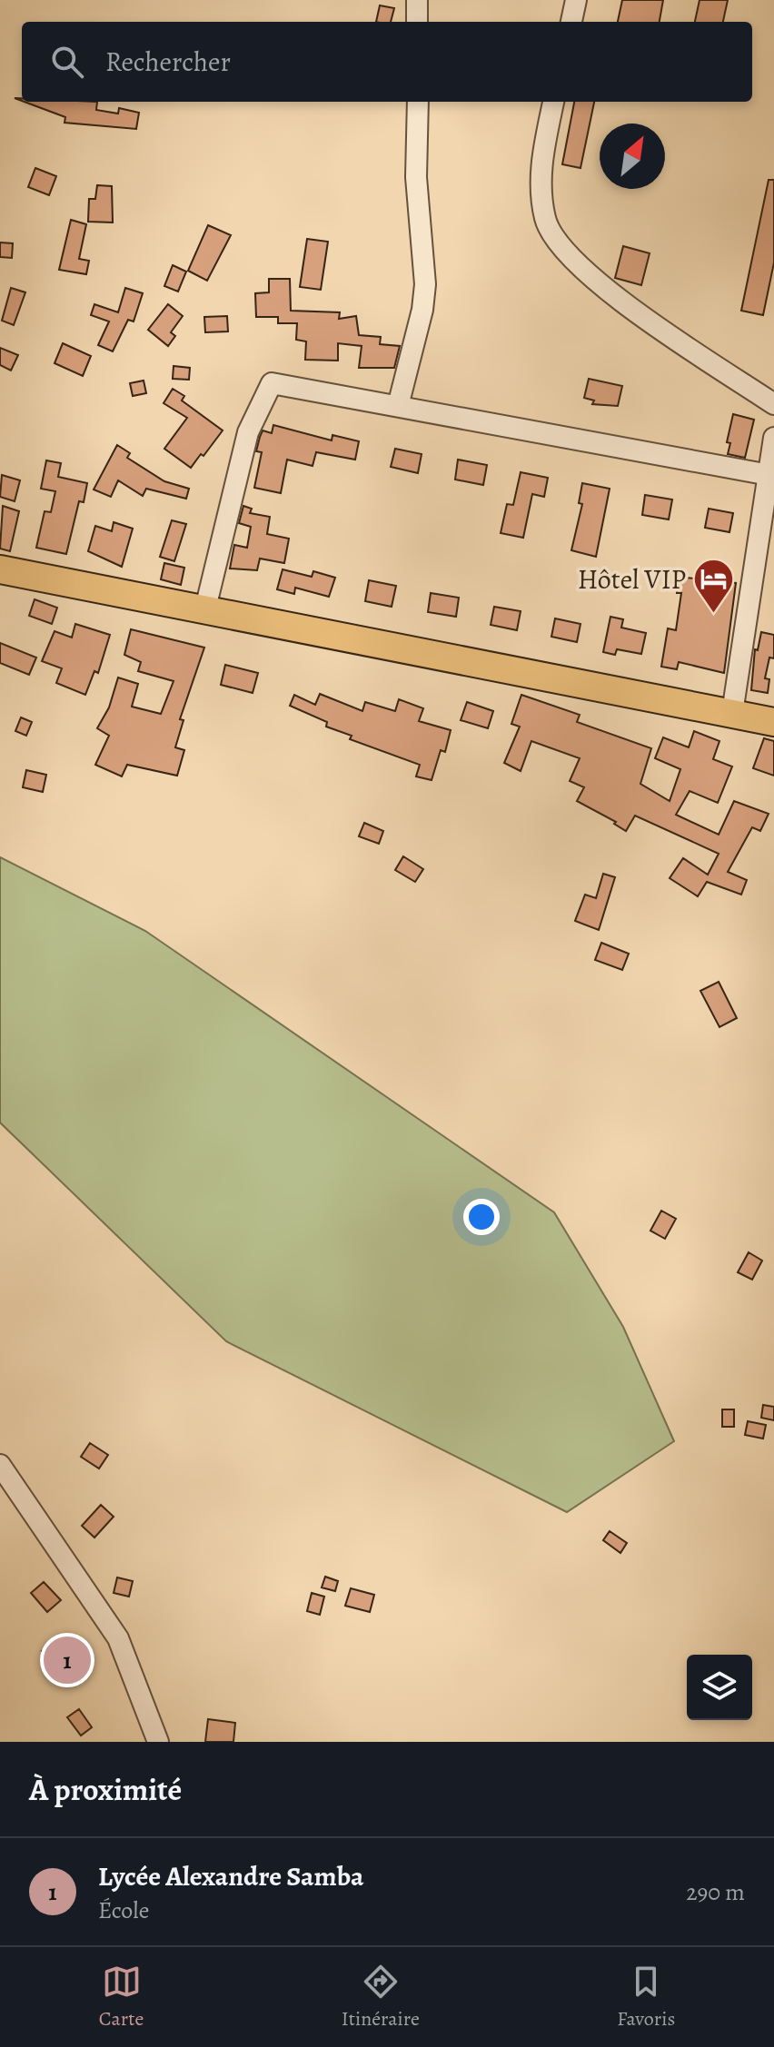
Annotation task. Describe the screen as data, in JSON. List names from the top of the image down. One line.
{"places":{"hotel":["Hôtel VIP"]},"north":"top right","page":{"search":"Rechercher","pins":"1","heading":"À proximité","list":[{"mark":"1","name":"Lycée Alexandre Samba","note":"École","value":"290 m"}],"nav":["Carte","Itinéraire","Favoris"]}}
